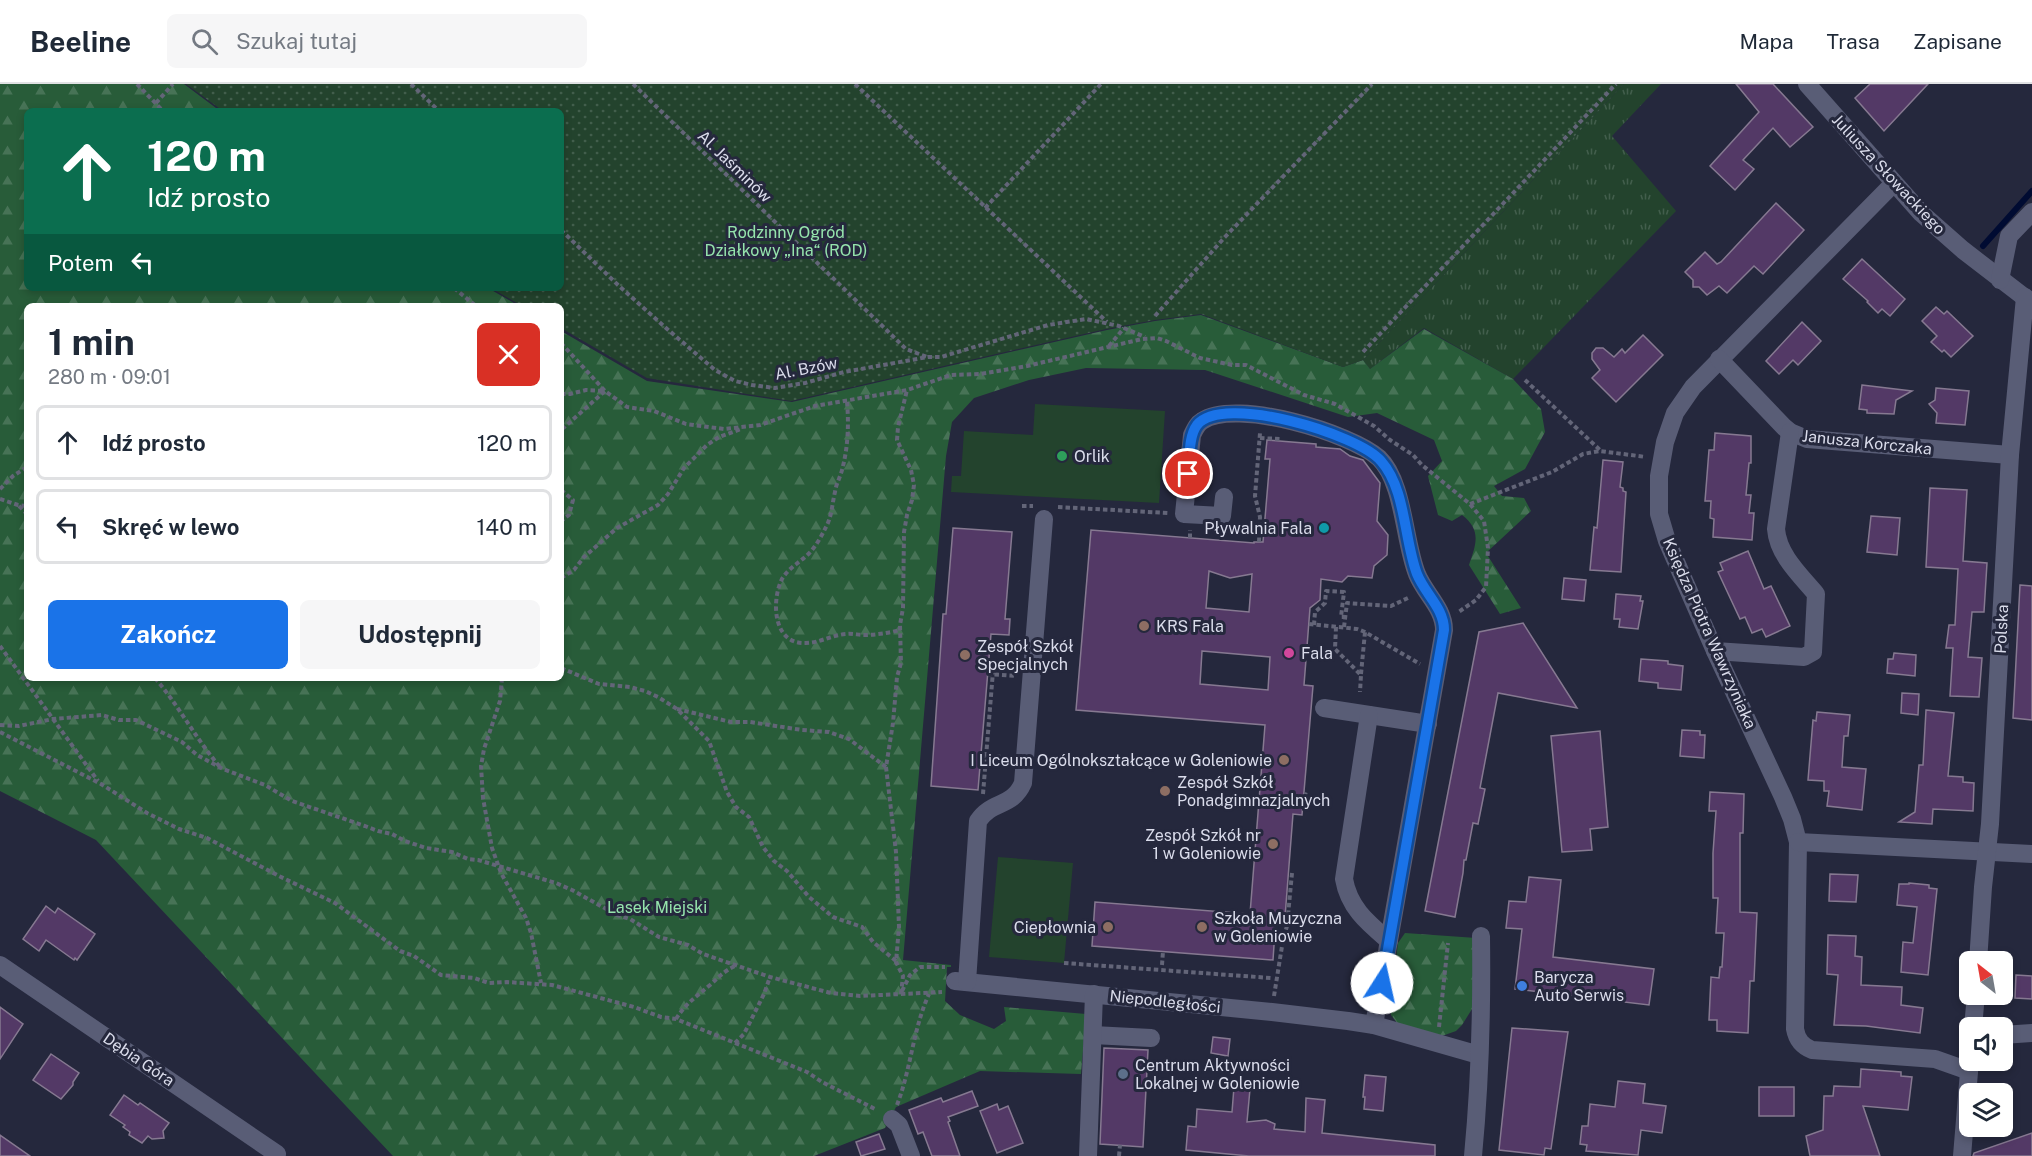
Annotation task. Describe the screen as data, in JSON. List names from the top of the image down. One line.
{"streets":{"street":["Juliusza Słowackiego","Janusza Korczaka","Polska","Księdza Piotra Wawrzyniaka","Niepodległości","Dębia Góra"],"path":["Al. Jaśminów","Al. Bzów"]},"crossings":[["Al. Jaśminów","Al. Bzów"],["Juliusza Słowackiego","Polska"],["Juliusza Słowackiego","Księdza Piotra Wawrzyniaka"],["Janusza Korczaka","Polska"],["Janusza Korczaka","Księdza Piotra Wawrzyniaka"]],"parks":["Rodzinny Ogród Działkowy „Ina“ (ROD)","Lasek Miejski"],"places":["Orlik","Pływalnia Fala","KRS Fala","Fala","Zespół Szkół Specjalnych","I Liceum Ogólnokształcące w Goleniowie","Zespół Szkół Ponadgimnazjalnych","Zespół Szkół nr 1 w Goleniowie","Ciepłownia","Szkoła Muzyczna w Goleniowie","Barycza Auto Serwis","Centrum Aktywności Lokalnej w Goleniowie"],"north":"top left","page":{"header":"Beeline","search":"Szukaj tutaj","nav":["Mapa","Trasa","Zapisane"],"turn":["120 m","Idź prosto"],"then":"Potem","heading":["1 min","280 m · 09:01"],"list":[{"name":"Idź prosto","value":"120 m"},{"name":"Skręć w lewo","value":"140 m"}],"buttons":["Zakończ","Udostępnij"]}}
